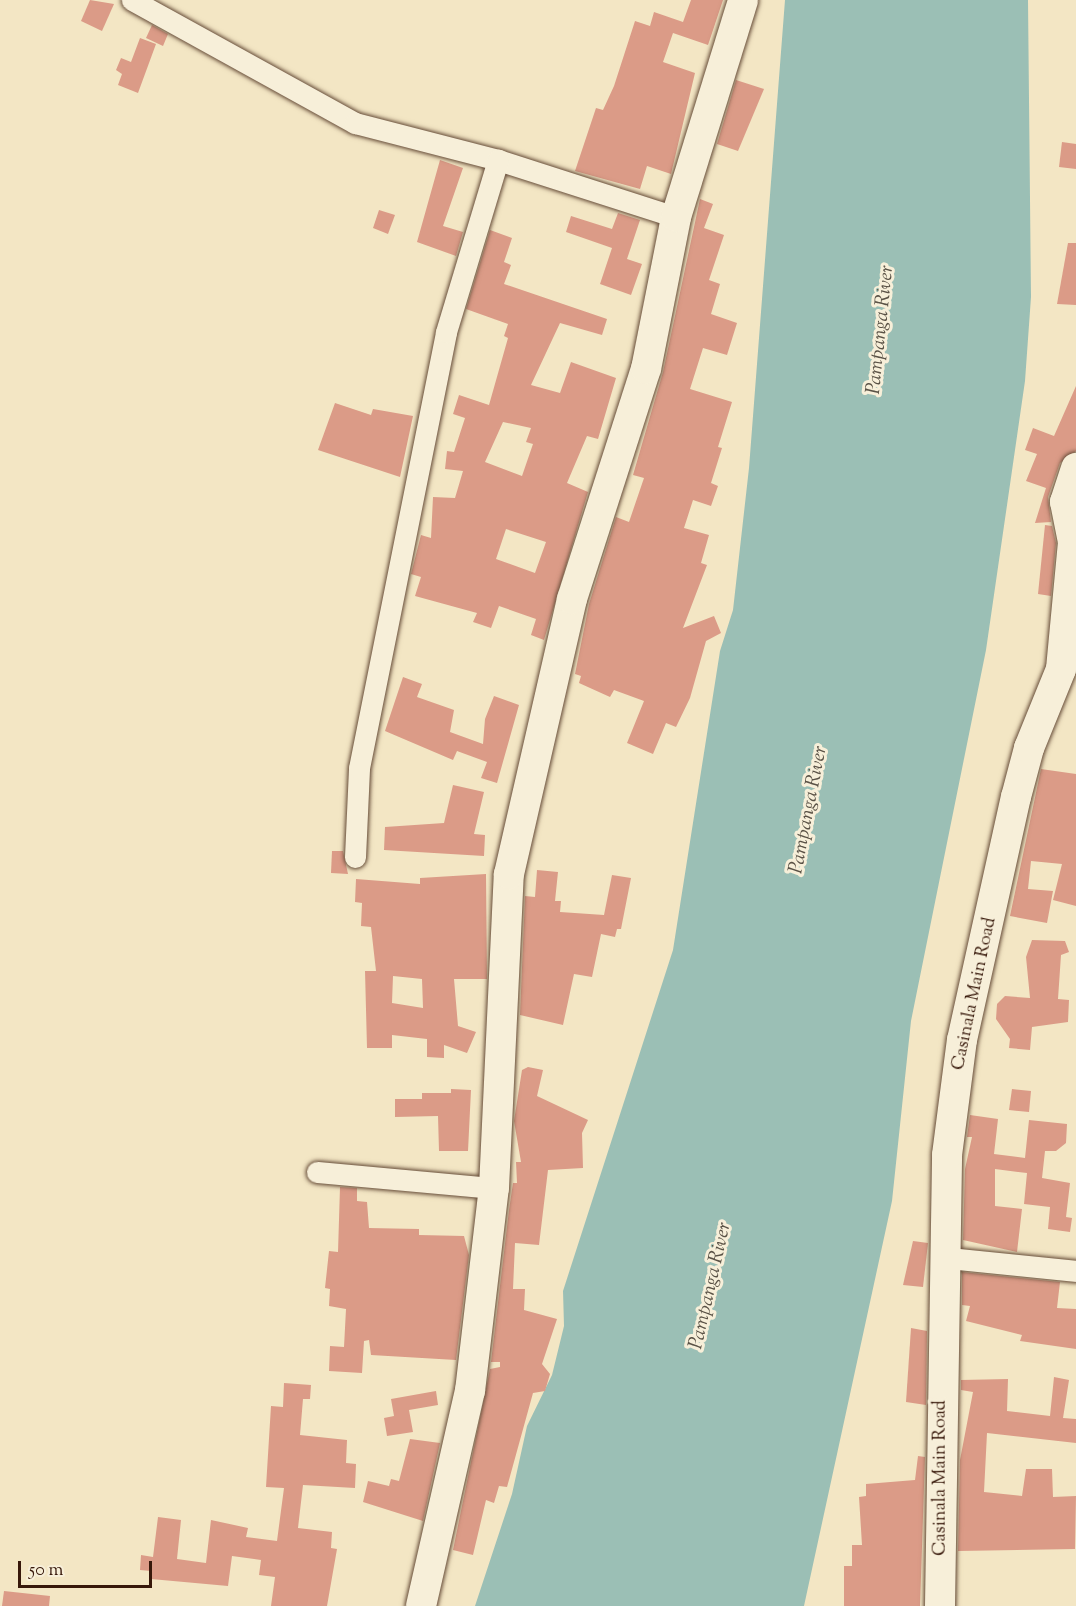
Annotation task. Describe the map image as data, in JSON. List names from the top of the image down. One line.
{"streets":{"main road":["Casinala Main Road"]},"water":["Pampanga River"],"scale_bar":"50 m"}
